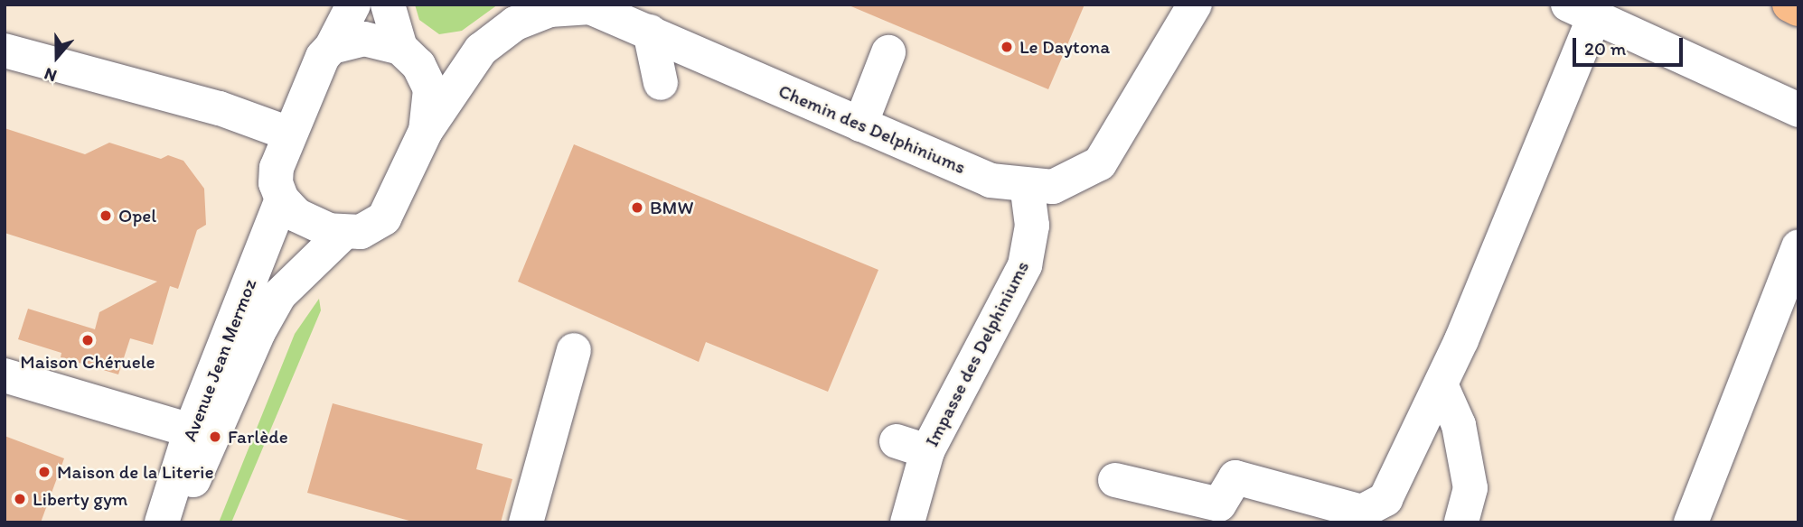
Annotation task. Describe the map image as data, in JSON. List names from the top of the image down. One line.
{"streets":{"street":["Chemin des Delphiniums","Impasse des Delphiniums","Avenue Jean Mermoz"]},"crossings":[["Chemin des Delphiniums","Impasse des Delphiniums"],["Chemin des Delphiniums","Avenue Jean Mermoz"]],"places":["Le Daytona","BMW","Opel","Maison Chéruele","Farlède","Maison de la Literie","Liberty gym"],"scale_bar":"20 m","north":"bottom"}
